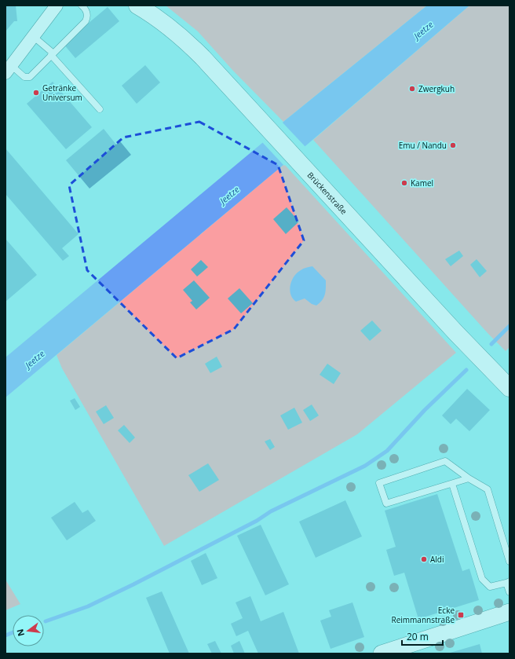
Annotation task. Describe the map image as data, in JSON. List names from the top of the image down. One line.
{"streets":{"main road":["Brückenstraße"]},"water":["Jeetze"],"places":{"other":["Zwergkuh","Getränke Universum","Emu / Nandu","Kamel","Aldi"],"transit":["Ecke Reimmannstraße"]},"scale_bar":"20 m","north":"left"}
